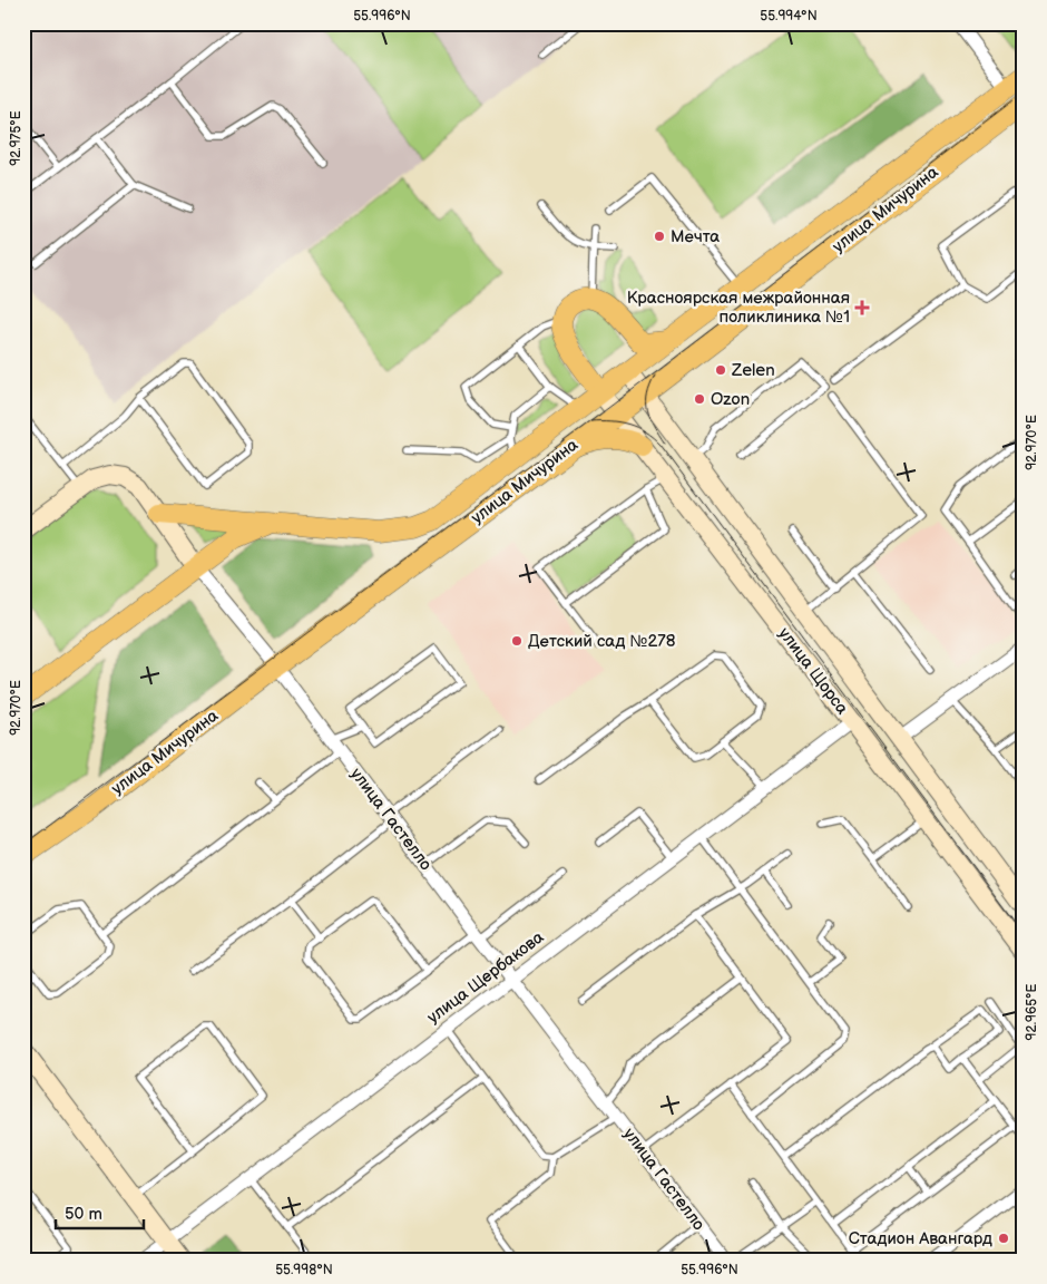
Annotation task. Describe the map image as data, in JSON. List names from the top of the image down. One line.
{"streets":{"main road":["улица Мичурина","улица Щорса","улица Гастелло"],"street":["улица Щербакова"]},"crossings":[["улица Мичурина","улица Щорса"],["улица Мичурина","улица Гастелло"],["улица Щорса","улица Щербакова"],["улица Гастелло","улица Щербакова"]],"places":{"other":["Мечта","Zelen","Ozon","Детский сад №278","Стадион Авангард"],"health":["Красноярская межрайонная поликлиника №1"]},"scale_bar":"50 m","coordinates":["55.996°N","55.994°N","92.975°E","92.970°E","92.965°E","55.998°N"]}
